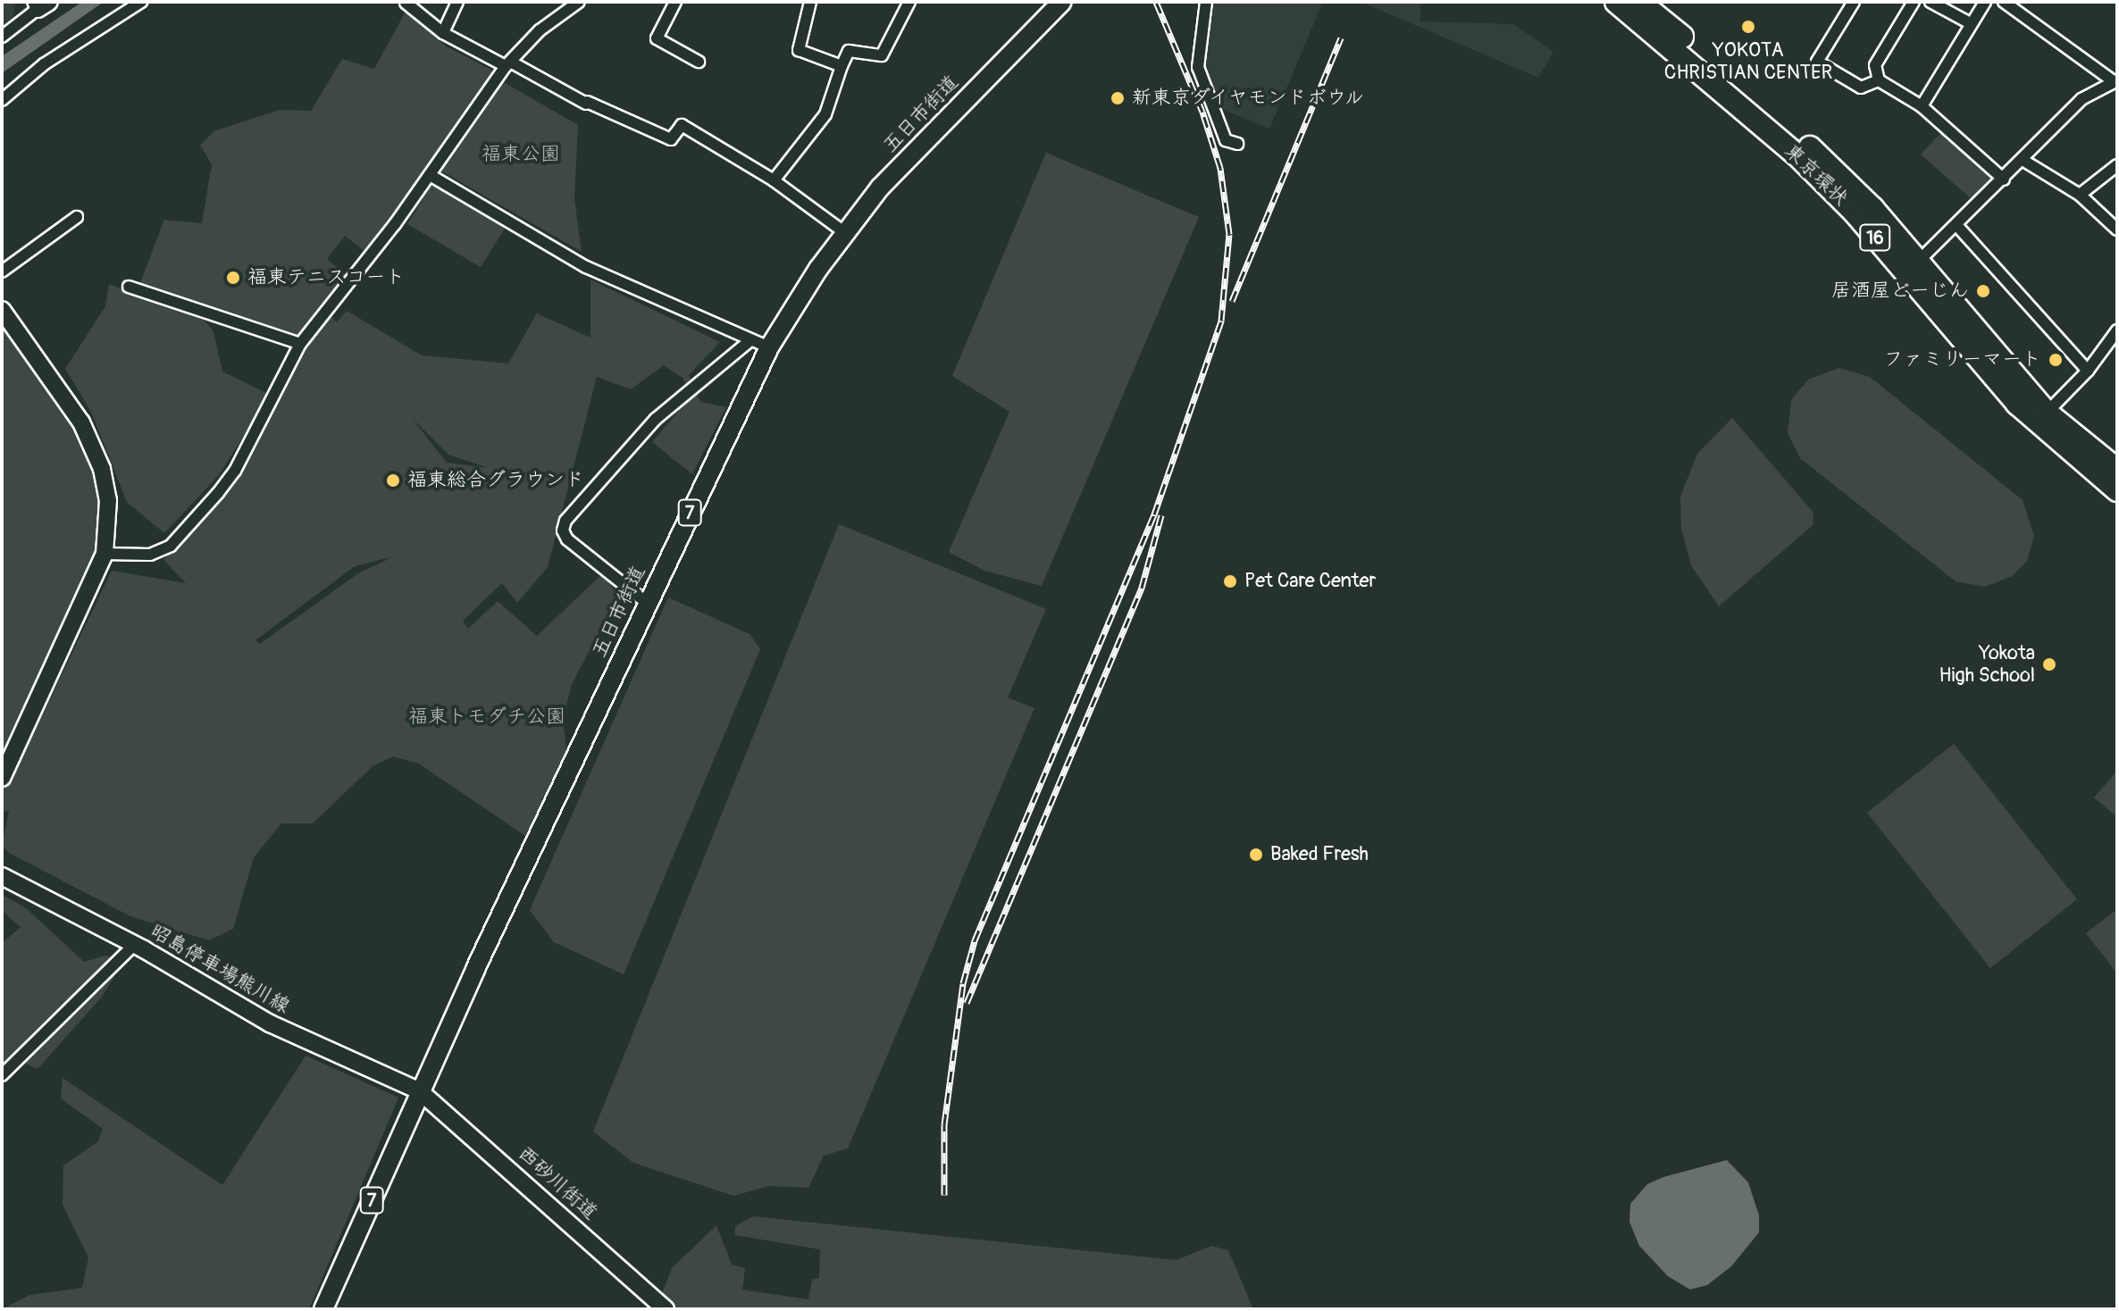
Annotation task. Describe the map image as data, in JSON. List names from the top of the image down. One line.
{"streets":{"highway":["東京環状","16"],"main road":["五日市街道","7"],"street":["昭島停車場熊川線","西砂川街道"]},"crossings":[["五日市街道","昭島停車場熊川線"],["五日市街道","西砂川街道"],["昭島停車場熊川線","西砂川街道"]],"parks":["福東公園","福東トモダチ公園"],"places":["YOKOTA CHRISTIAN CENTER","新東京ダイヤモンドボウル","福東テニスコート","居酒屋どーじん","ファミリーマート","福東総合グラウンド","Pet Care Center","Yokota High School","Baked Fresh"]}
